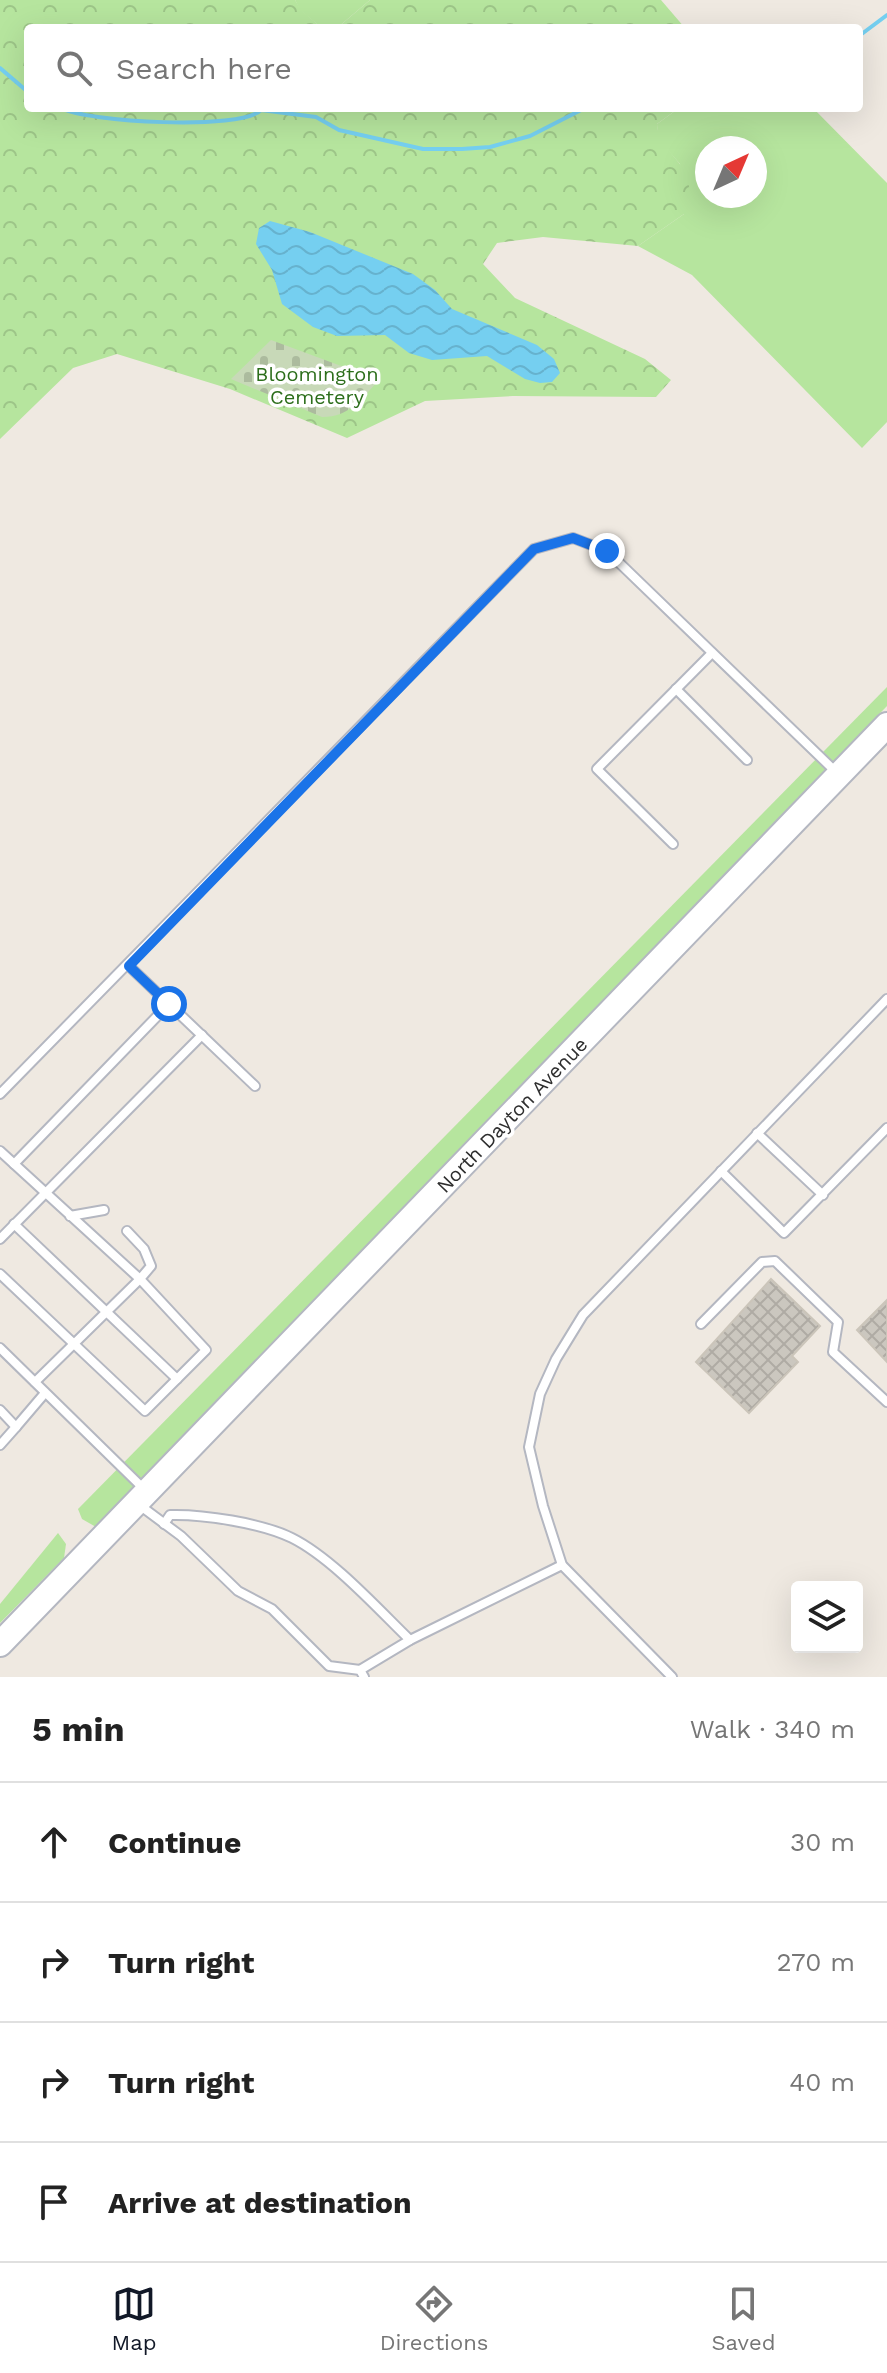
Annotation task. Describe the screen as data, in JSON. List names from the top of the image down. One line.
{"streets":{"main road":["North Dayton Avenue"]},"parks":["Bloomington Cemetery"],"north":"top right","page":{"search":"Search here","heading":["5 min","Walk · 340 m"],"list":[["Continue","30 m"],["Turn right","270 m"],["Turn right","40 m"],"Arrive at destination"],"nav":["Map","Directions","Saved"]}}
